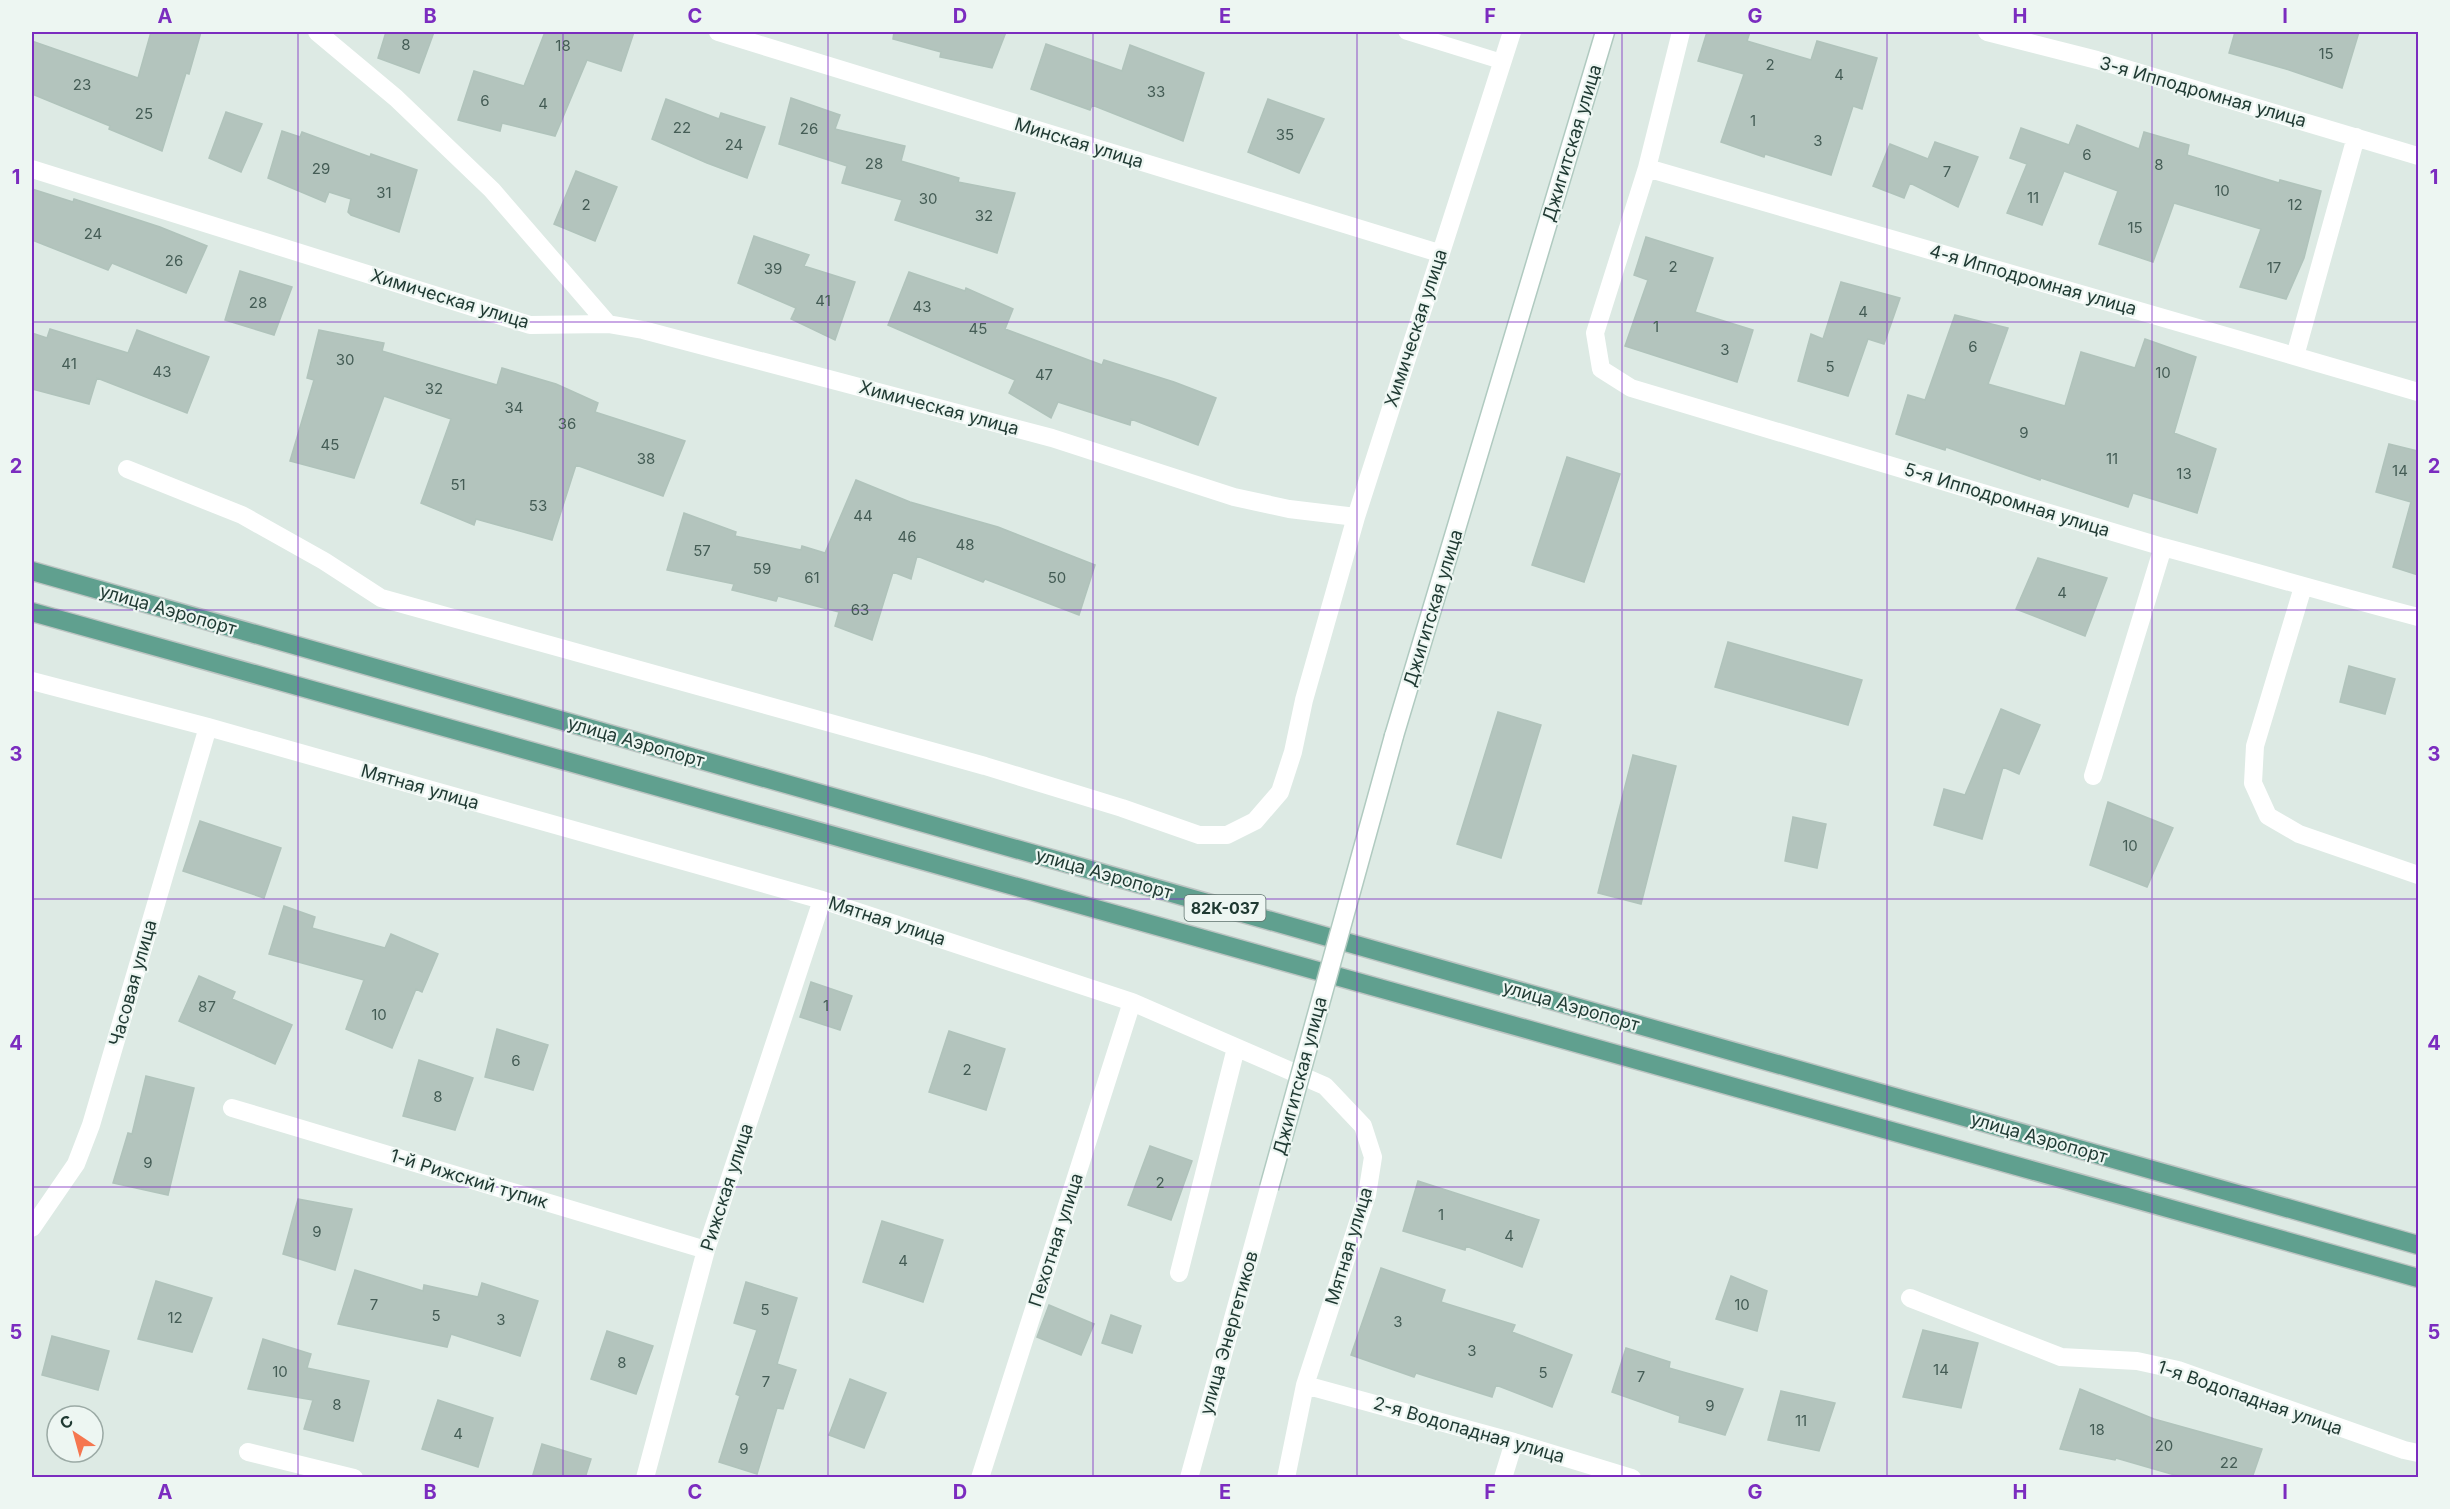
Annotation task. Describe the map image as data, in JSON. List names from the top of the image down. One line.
{"streets":{"main road":["улица Аэропорт","82К-037"],"street":["3-я Ипподромная улица","Минская улица","Джигитская улица","4-я Ипподромная улица","Химическая улица","5-я Ипподромная улица","Мятная улица","Часовая улица","1-й Рижский тупик","Рижская улица","Пехотная улица","улица Энергетиков","1-я Водопадная улица","2-я Водопадная улица"]},"crossings":[["Минская улица","Химическая улица"],["Джигитская улица","улица Энергетиков"],["4-я Ипподромная улица","5-я Ипподромная улица"],["Мятная улица","Часовая улица"],["Мятная улица","Рижская улица"],["Мятная улица","Пехотная улица"],["Мятная улица","2-я Водопадная улица"],["1-й Рижский тупик","Рижская улица"]],"house_numbers":["8","18","15","2","4","23","33","6","4","25","1","22","26","35","3","24","6","28","8","29","7","10","31","11","30","2","12","32","15","24","26","2","17","39","41","28","43","4","1","45","6","3","30","41","5","43","10","47","32","34","36","9","45","38","11","14","13","51","53","44","46","48","57","59","61","50","4","63","10","1","87","10","6","2","8","9","2","1","9","4","4","7","10","5","5","12","3","3","3","8","14","10","5","7","7","8","9","11","18","4","20","9","22"],"north":"top left","grid":{"columns":["A","B","C","D","E","F","G","H","I"],"rows":["1","2","3","4","5"]}}
